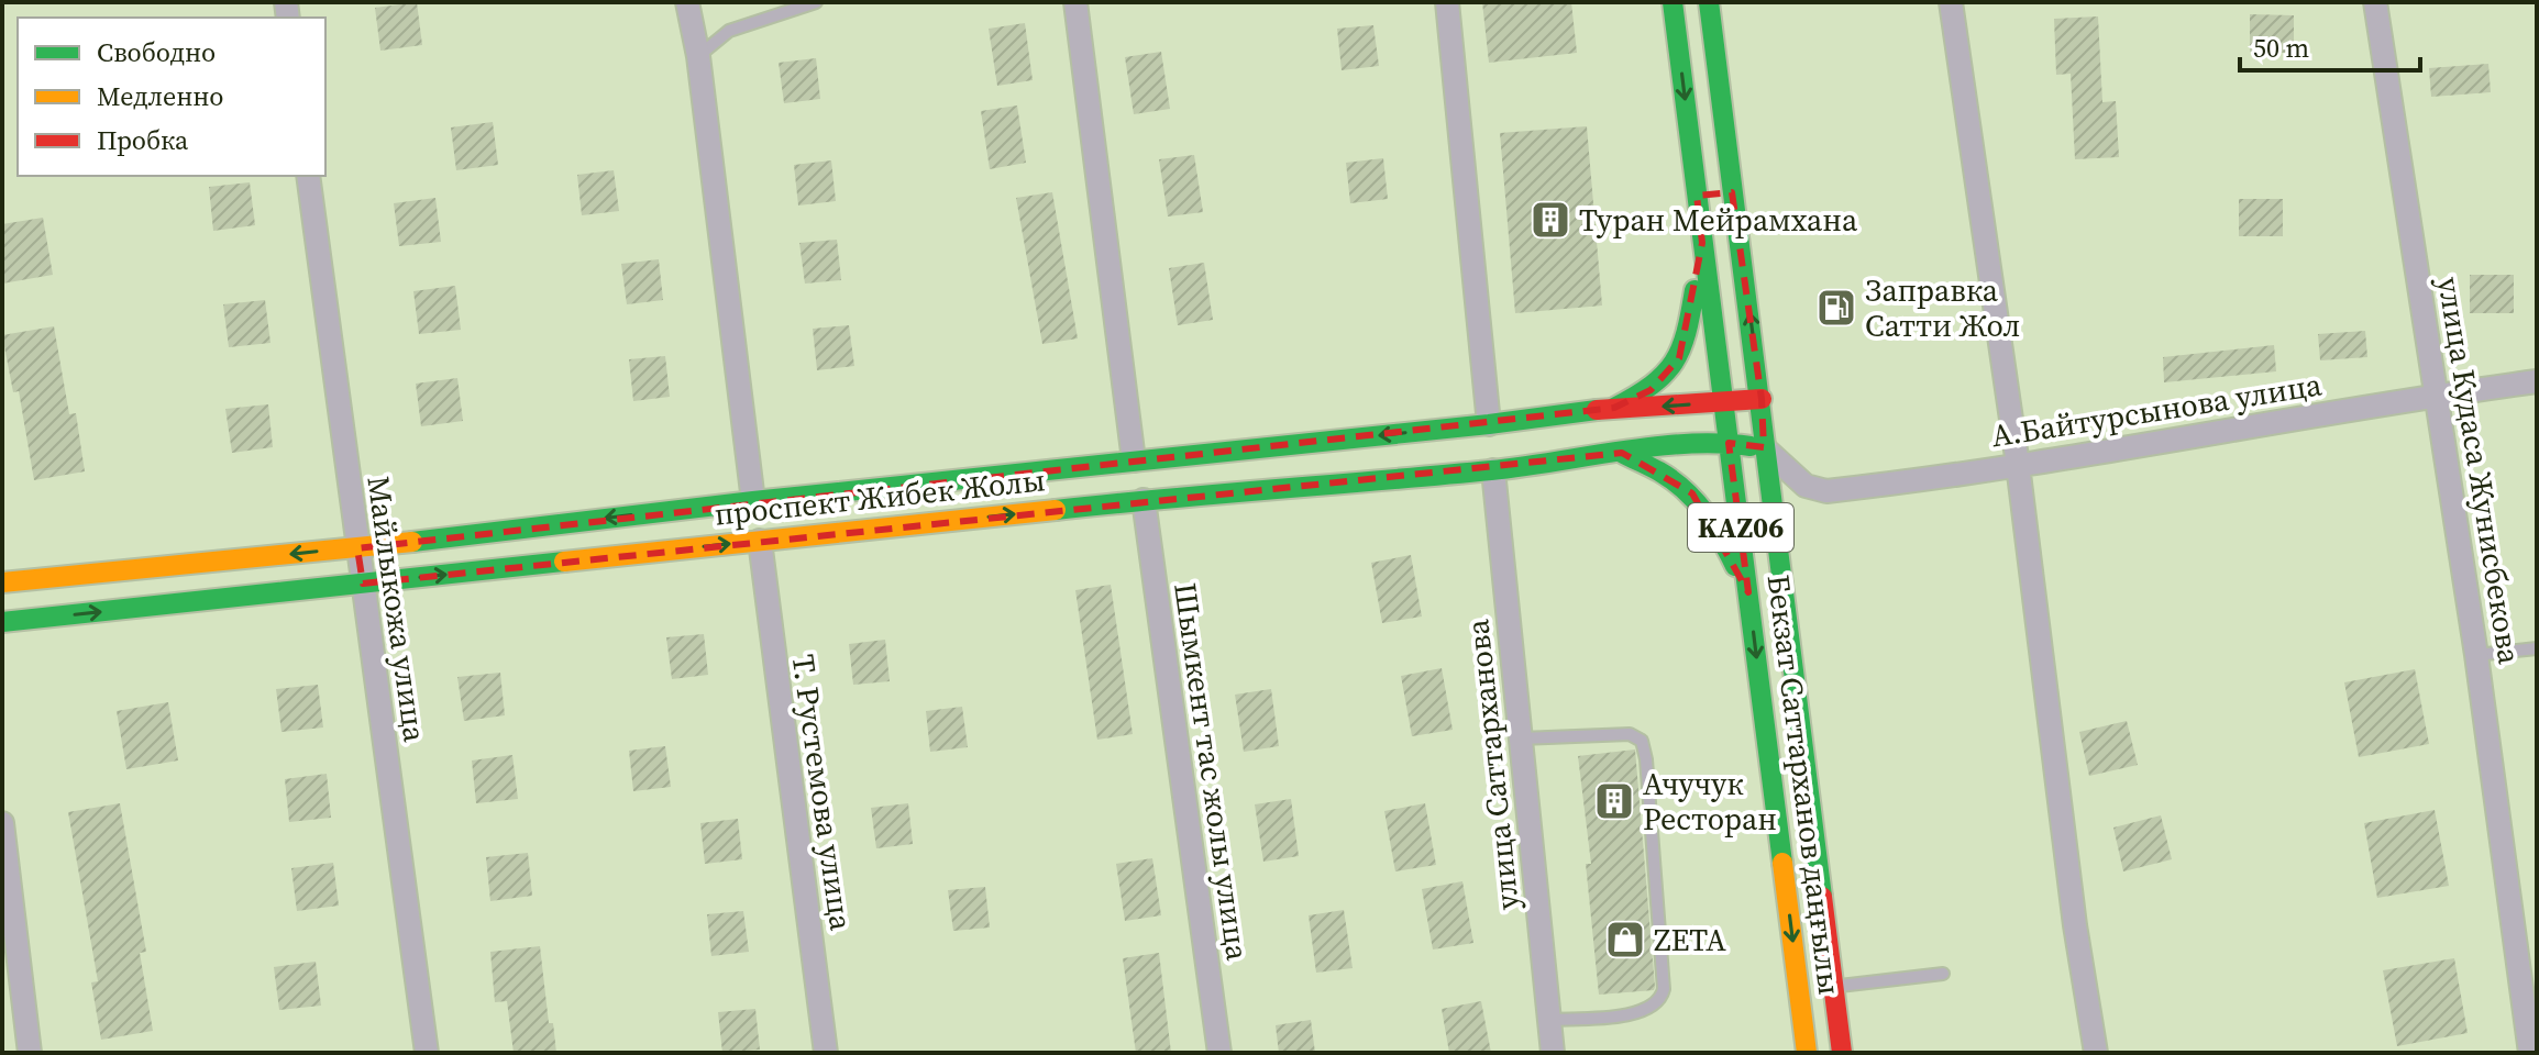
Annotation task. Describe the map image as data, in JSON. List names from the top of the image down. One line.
{"streets":{"street":["А.Байтурсынова улица","улица Кудаса Жунисбекова","проспект Жибек Жолы","KАZ06","Майлыкожа улица","улица Саттарханова","Шымкент тас жолы улица","Бекзат Саттарханов даңғылы","Т. Рустемова улица"]},"crossings":[["А.Байтурсынова улица","улица Кудаса Жунисбекова"],["А.Байтурсынова улица","проспект Жибек Жолы"],["А.Байтурсынова улица","Бекзат Саттарханов даңғылы"],["проспект Жибек Жолы","Майлыкожа улица"],["проспект Жибек Жолы","улица Саттарханова"],["проспект Жибек Жолы","Шымкент тас жолы улица"],["проспект Жибек Жолы","Бекзат Саттарханов даңғылы"],["проспект Жибек Жолы","Т. Рустемова улица"]],"places":{"building":["Туран Мейрамхана","Ачучук Ресторан"],"fuel station":["Заправка Сатти Жол"],"shop":["ZETA"]},"legend":["Свободно","Медленно","Пробка"],"scale_bar":"50 m"}
